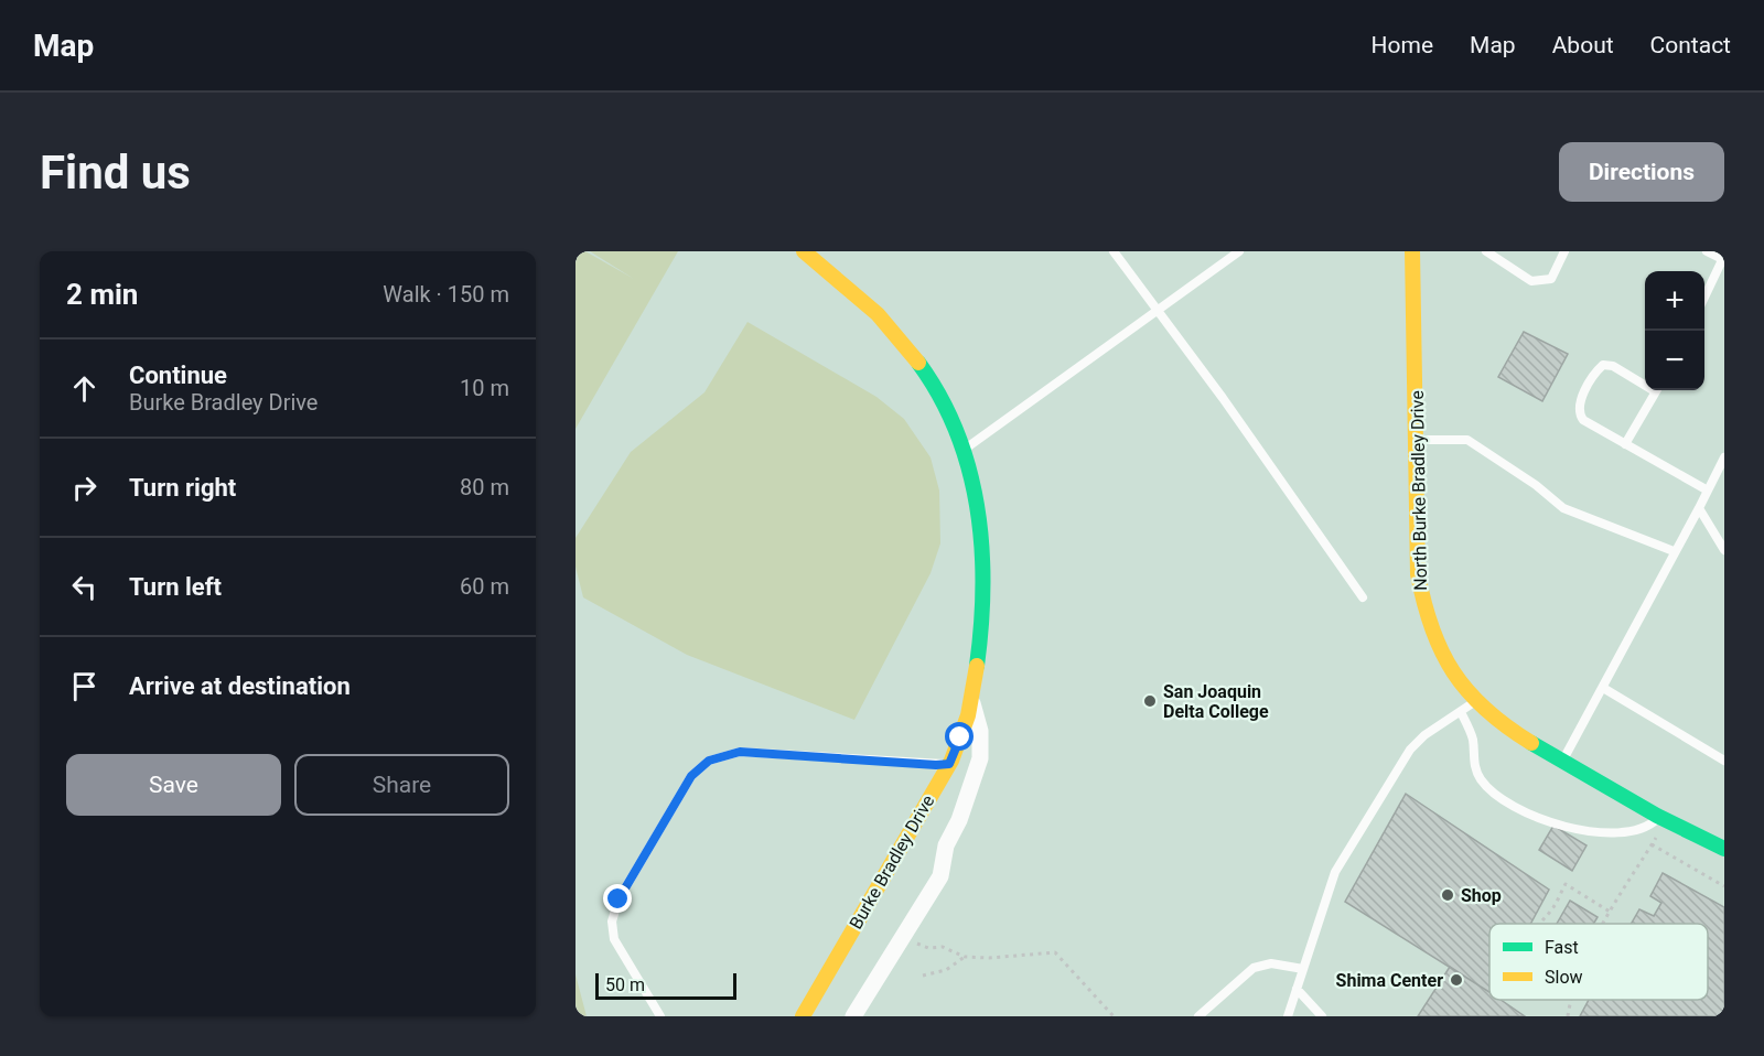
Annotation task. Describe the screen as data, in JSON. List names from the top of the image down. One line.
{"streets":{"street":["North Burke Bradley Drive","Burke Bradley Drive"]},"places":["San Joaquin Delta College","Shop","Shima Center"],"legend":["Fast","Slow"],"scale_bar":"50 m","page":{"header":"Map","nav":["Home","Map","About","Contact"],"buttons":["Directions",["Save","Share"]],"title":"Find us","heading":["2 min","Walk · 150 m"],"map_buttons":["+","−"],"list":[["Continue","Burke Bradley Drive","10 m"],["Turn right","80 m"],["Turn left","60 m"],"Arrive at destination"],"scale":"50 m"}}
